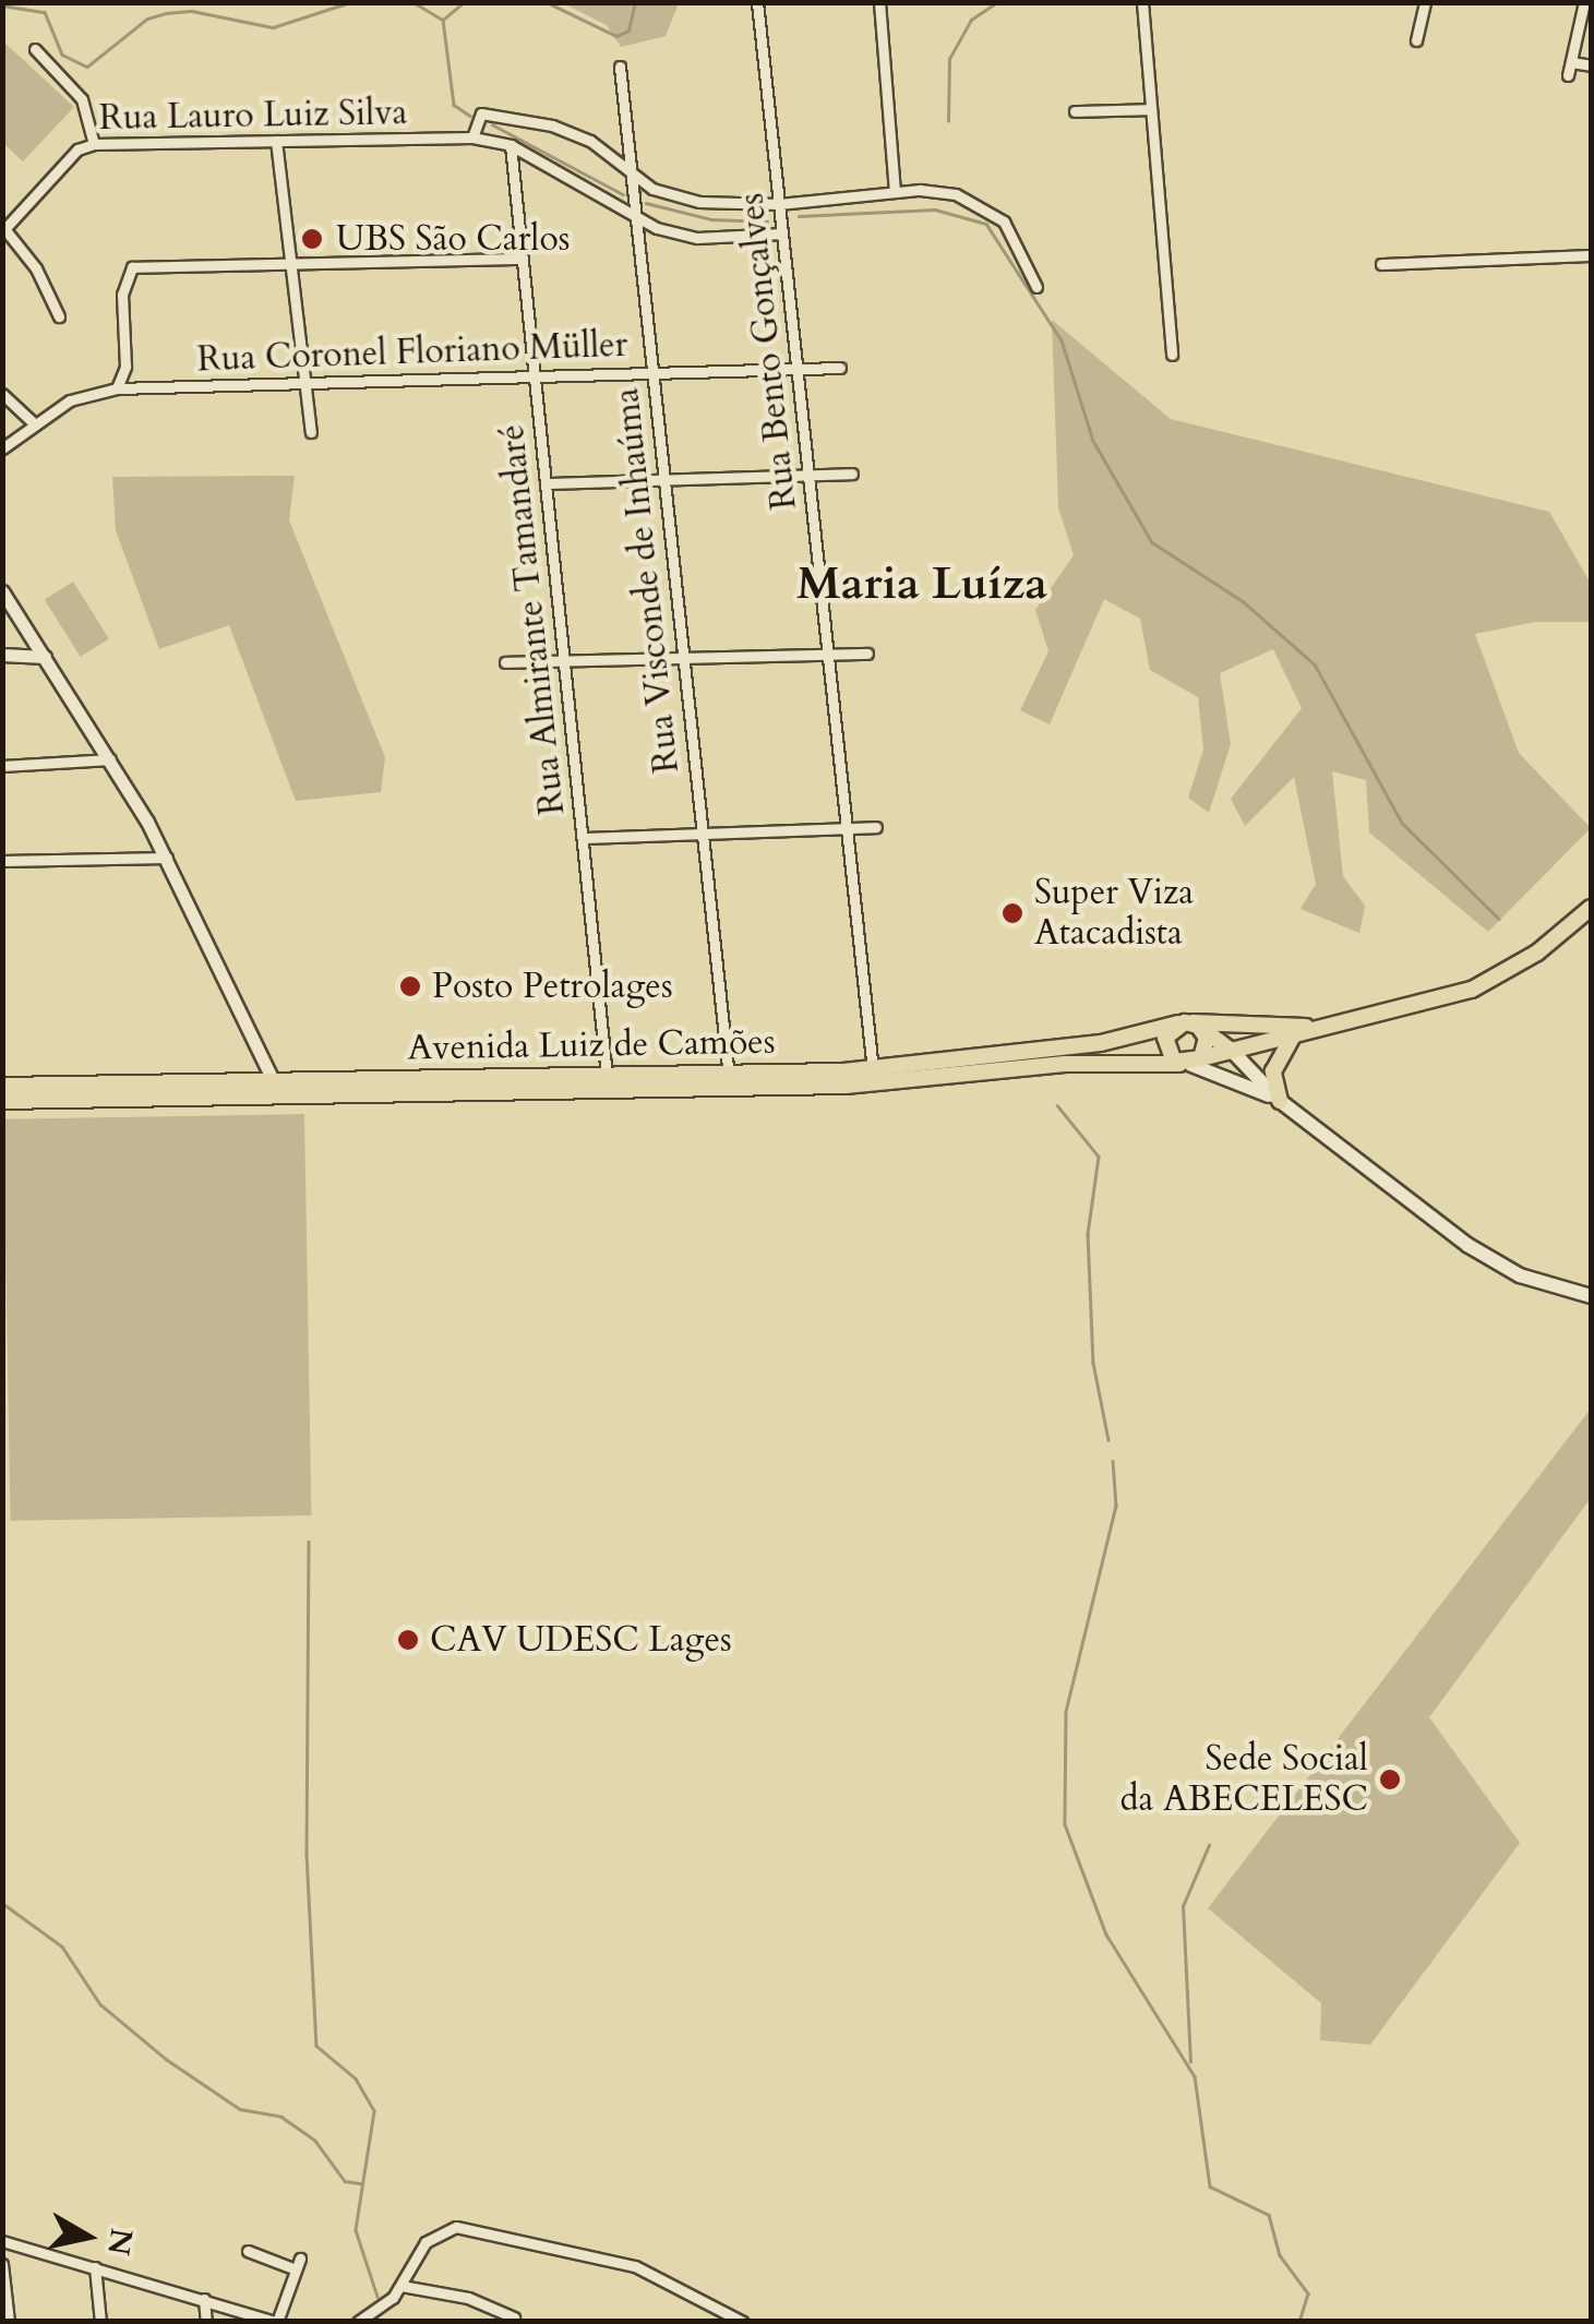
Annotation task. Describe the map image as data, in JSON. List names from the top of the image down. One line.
{"streets":{"main road":["Avenida Luiz de Camões"],"street":["Rua Lauro Luiz Silva","Rua Bento Gonçalves","Rua Coronel Floriano Müller","Rua Visconde de Inhaúma","Rua Almirante Tamandaré"]},"crossings":[["Rua Bento Gonçalves","Rua Coronel Floriano Müller"],["Rua Bento Gonçalves","Avenida Luiz de Camões"],["Rua Coronel Floriano Müller","Rua Visconde de Inhaúma"],["Rua Coronel Floriano Müller","Rua Almirante Tamandaré"],["Rua Visconde de Inhaúma","Avenida Luiz de Camões"],["Rua Almirante Tamandaré","Avenida Luiz de Camões"]],"districts":["Maria Luíza"],"places":["UBS São Carlos","Super Viza Atacadista","Posto Petrolages","CAV UDESC Lages","Sede Social da ABECELESC"],"north":"right"}
